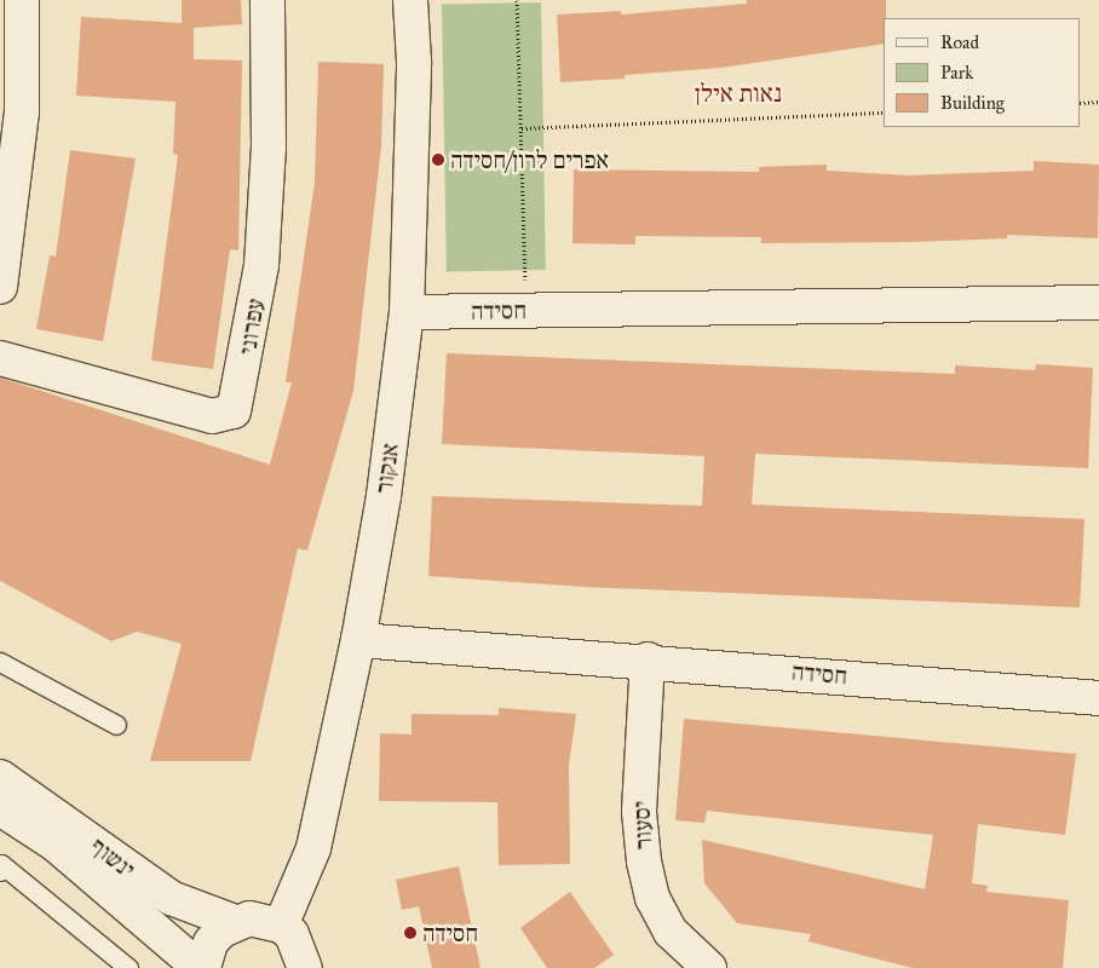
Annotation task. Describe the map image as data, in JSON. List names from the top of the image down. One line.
{"streets":{"street":["חסידה","עפרוני","אנקור","יסעור","ינשוף"]},"crossings":[["חסידה","אנקור"],["חסידה","יסעור"]],"districts":["נאות אילן"],"places":["אפרים לרון/חסידה","חסידה"],"legend":["Road","Park","Building"]}
